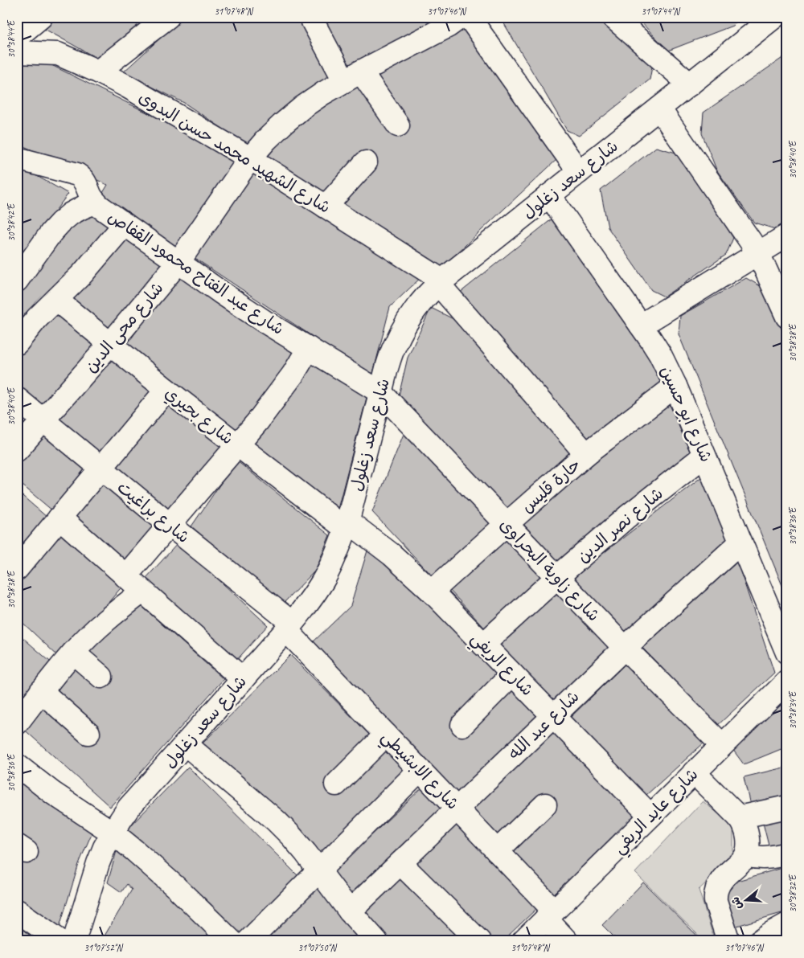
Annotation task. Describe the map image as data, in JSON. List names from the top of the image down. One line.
{"streets":{"street":["شارع الشهيد محمد حسن البدوى","شارع سعد زغلول","شارع عبد الفتاح محمود القفاص","شارع محى الدين","شارع ابو حسين","شارع بحيري","حارة قليس","شارع براغيت","شارع نصر الدين","شارع زاوية البحراوى","شارع الريفي","شارع عبد الله","شارع الابشيطي","شارع عايد الريفي"]},"crossings":[["شارع الشهيد محمد حسن البدوى","شارع سعد زغلول"],["شارع الشهيد محمد حسن البدوى","شارع محى الدين"],["شارع الشهيد محمد حسن البدوى","حارة قليس"],["شارع سعد زغلول","شارع عبد الفتاح محمود القفاص"],["شارع سعد زغلول","شارع ابو حسين"],["شارع سعد زغلول","شارع بحيري"],["شارع سعد زغلول","شارع براغيت"],["شارع سعد زغلول","شارع زاوية البحراوى"],["شارع سعد زغلول","شارع الريفي"],["شارع سعد زغلول","شارع الابشيطي"],["شارع عبد الفتاح محمود القفاص","شارع محى الدين"],["شارع عبد الفتاح محمود القفاص","شارع زاوية البحراوى"],["شارع محى الدين","شارع بحيري"],["شارع محى الدين","شارع براغيت"],["شارع ابو حسين","حارة قليس"],["شارع ابو حسين","شارع نصر الدين"],["شارع ابو حسين","شارع عبد الله"],["شارع بحيري","شارع الريفي"],["حارة قليس","شارع زاوية البحراوى"],["حارة قليس","شارع الريفي"],["شارع براغيت","شارع الابشيطي"],["شارع نصر الدين","شارع زاوية البحراوى"],["شارع نصر الدين","شارع الريفي"],["شارع زاوية البحراوى","شارع عبد الله"],["شارع زاوية البحراوى","شارع عايد الريفي"],["شارع الريفي","شارع عبد الله"],["شارع الريفي","شارع عايد الريفي"],["شارع عبد الله","شارع الابشيطي"],["شارع الابشيطي","شارع عايد الريفي"]],"north":"left","coordinates":["31°07'48\"N","31°07'46\"N","31°07'44\"N","30°38'44\"E","30°38'40\"E","30°38'42\"E","30°38'38\"E","30°38'36\"E","30°38'34\"E","30°38'32\"E","31°07'52\"N","31°07'50\"N"]}
